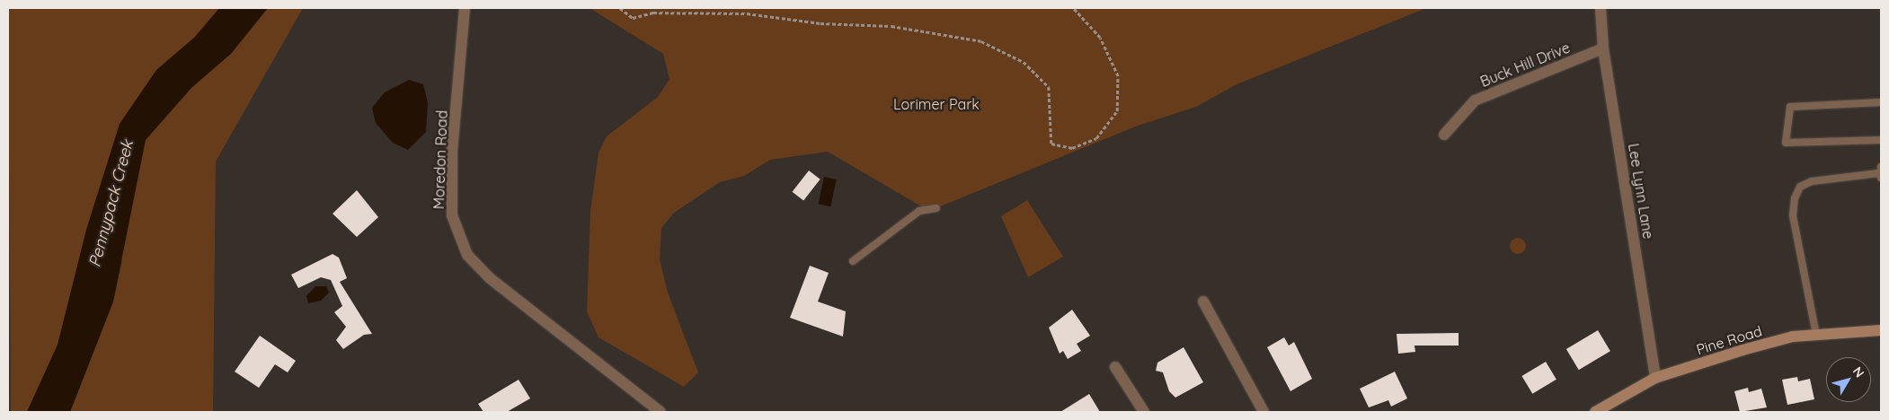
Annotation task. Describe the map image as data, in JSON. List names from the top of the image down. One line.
{"streets":{"street":["Buck Hill Drive","Moredon Road","Lee Lynn Lane","Pine Road"]},"crossings":[["Buck Hill Drive","Lee Lynn Lane"],["Lee Lynn Lane","Pine Road"]],"water":["Pennypack Creek"],"parks":["Lorimer Park"],"north":"top right"}
